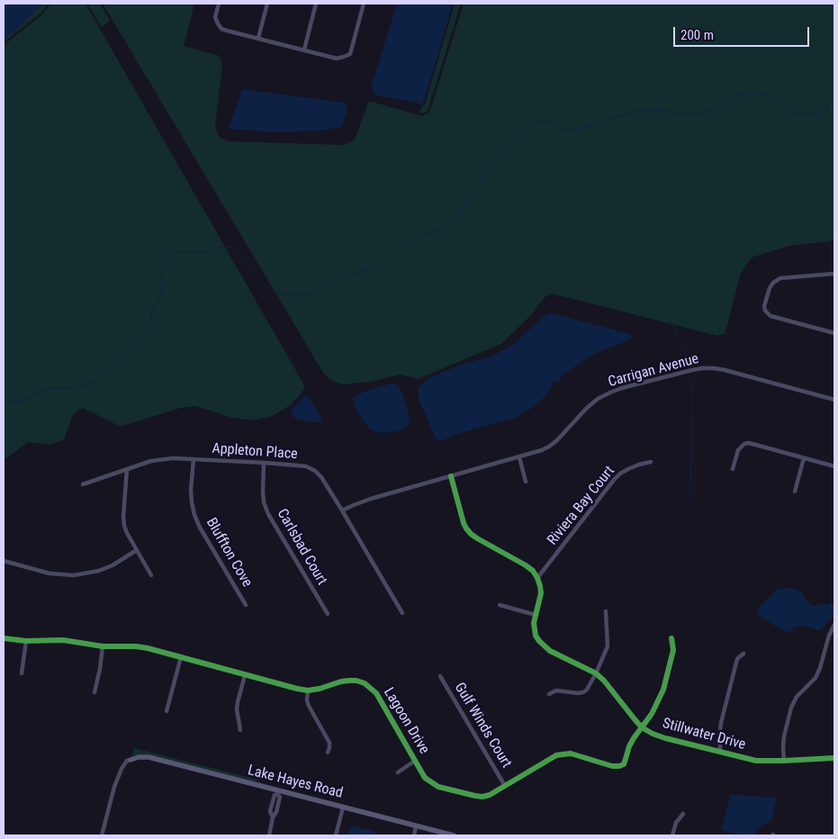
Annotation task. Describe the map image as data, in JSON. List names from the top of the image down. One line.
{"streets":{"street":["Carrigan Avenue","Appleton Place","Riviera Bay Court","Carlsbad Court","Bluffton Cove","Lagoon Drive","Gulf Winds Court","Stillwater Drive","Lake Hayes Road"]},"crossings":[["Carrigan Avenue","Appleton Place"],["Appleton Place","Carlsbad Court"],["Appleton Place","Bluffton Cove"],["Riviera Bay Court","Stillwater Drive"],["Lagoon Drive","Gulf Winds Court"],["Lagoon Drive","Stillwater Drive"]],"scale_bar":"200 m"}
